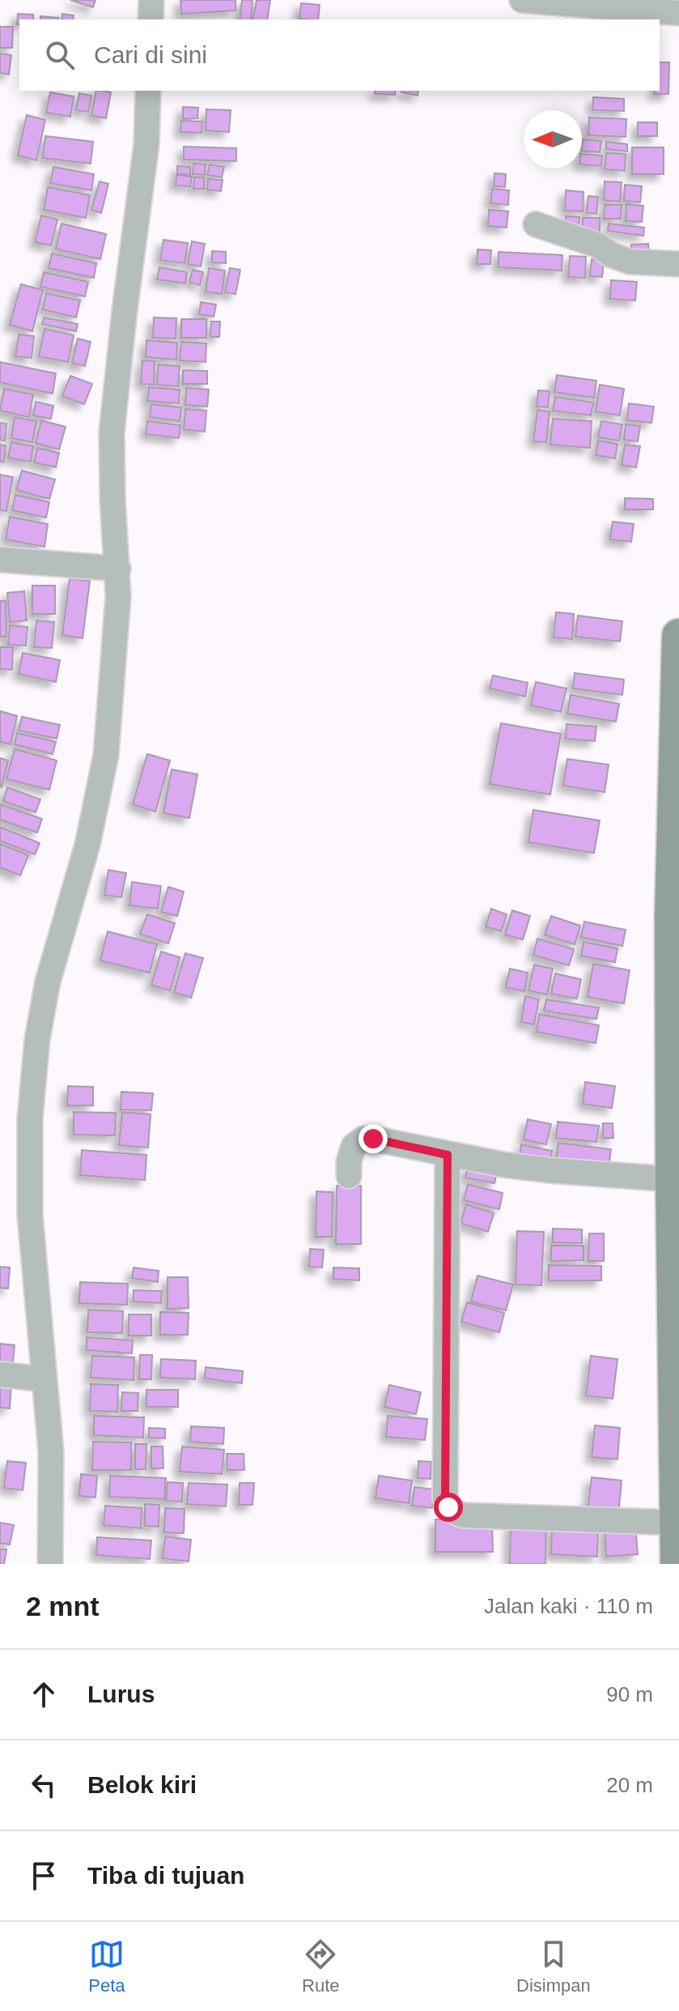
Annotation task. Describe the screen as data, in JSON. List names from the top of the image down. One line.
{"north":"left","page":{"search":"Cari di sini","heading":["2 mnt","Jalan kaki · 110 m"],"list":[["Lurus","90 m"],["Belok kiri","20 m"],"Tiba di tujuan"],"nav":["Peta","Rute","Disimpan"]}}
